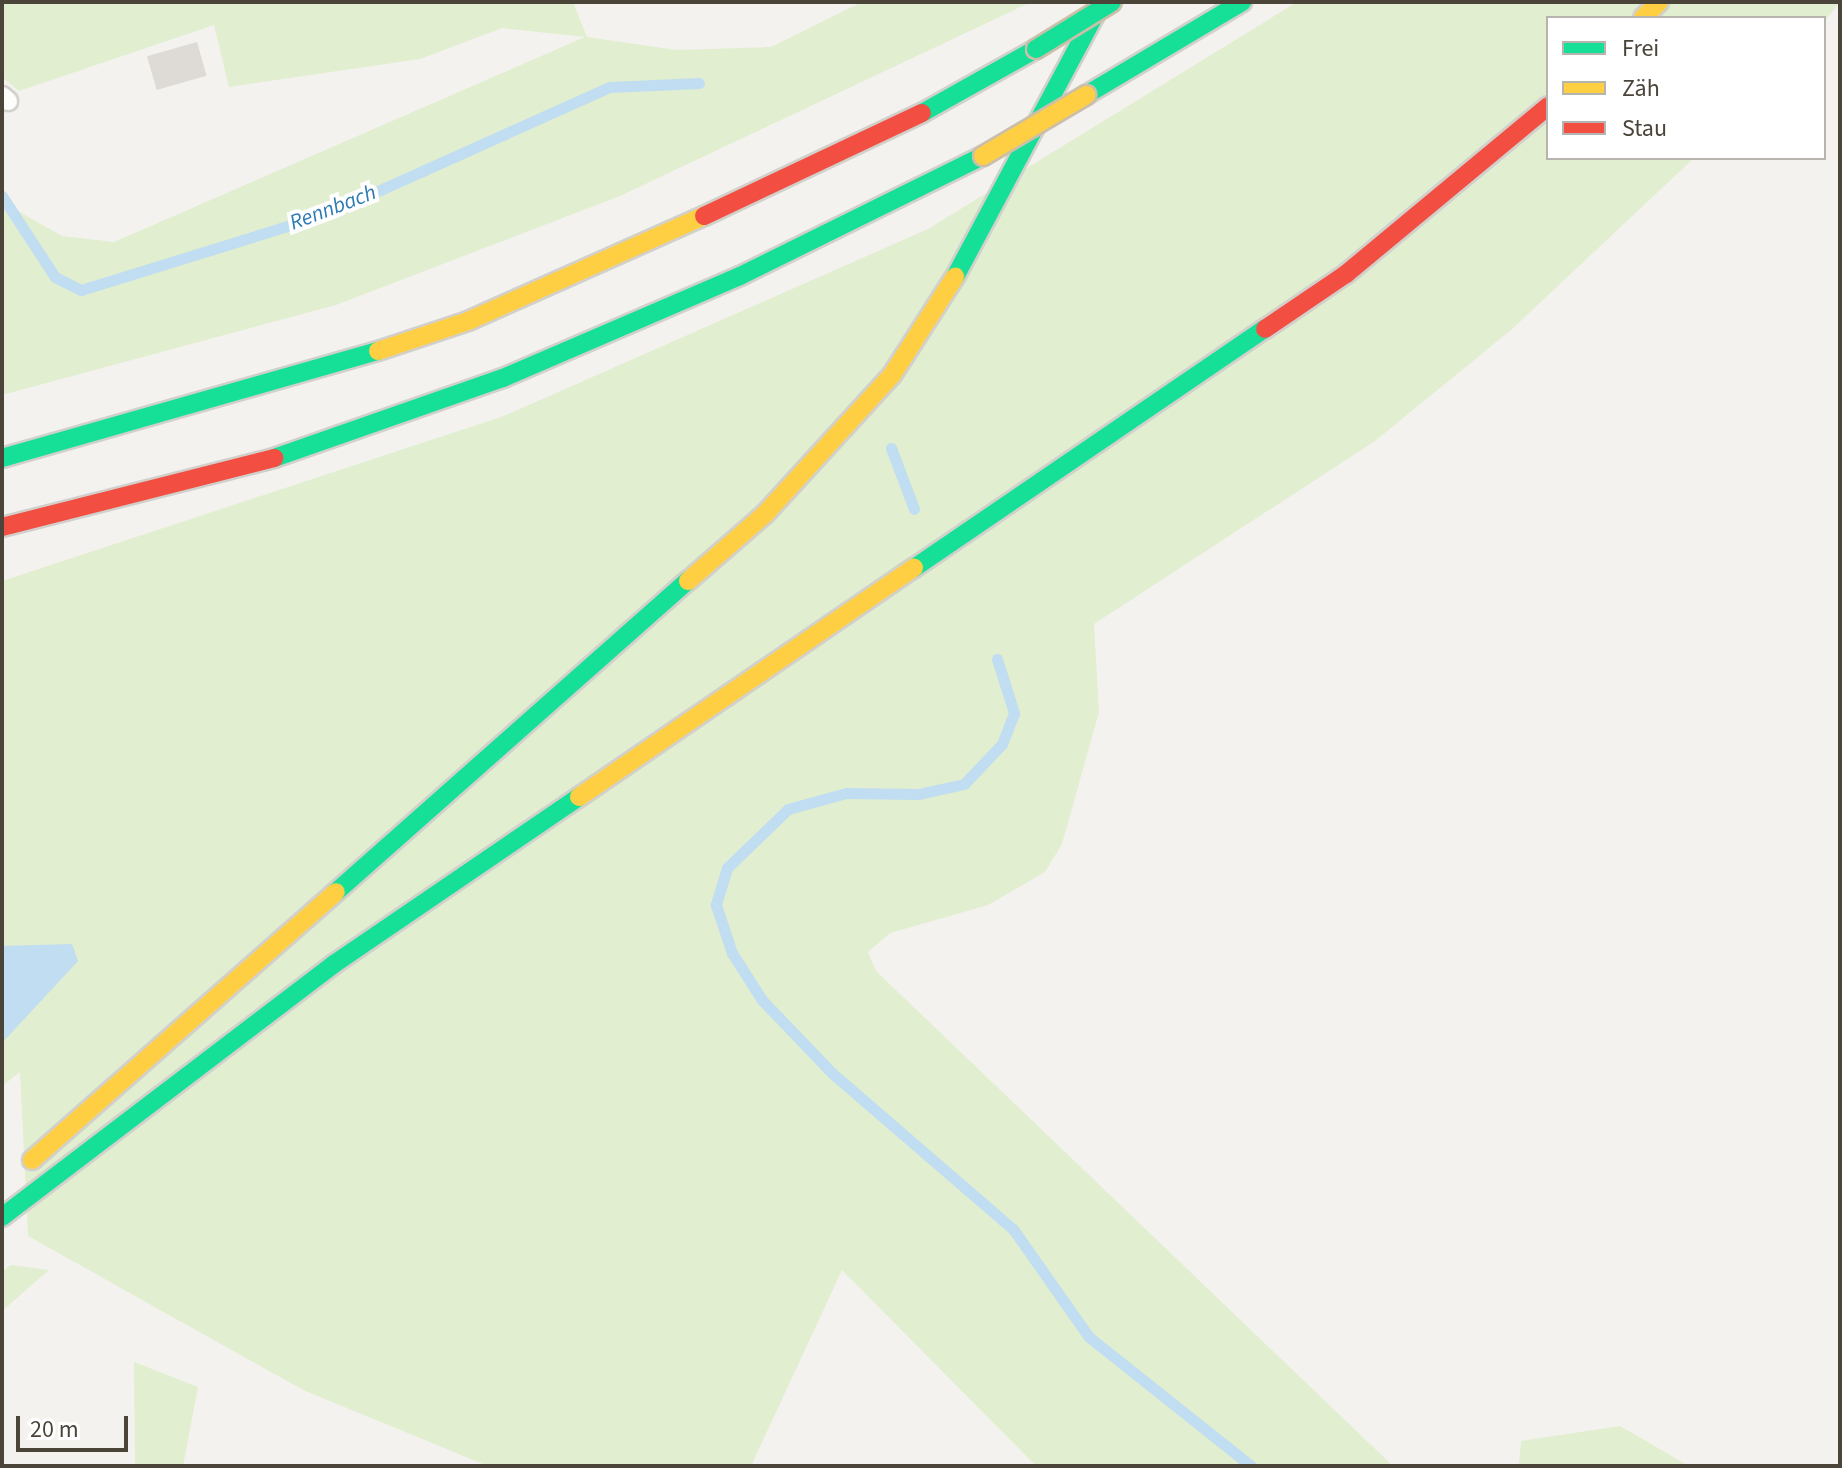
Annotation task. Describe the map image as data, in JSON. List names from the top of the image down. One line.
{"water":["Rennbach"],"legend":["Frei","Zäh","Stau"],"scale_bar":"20 m"}
